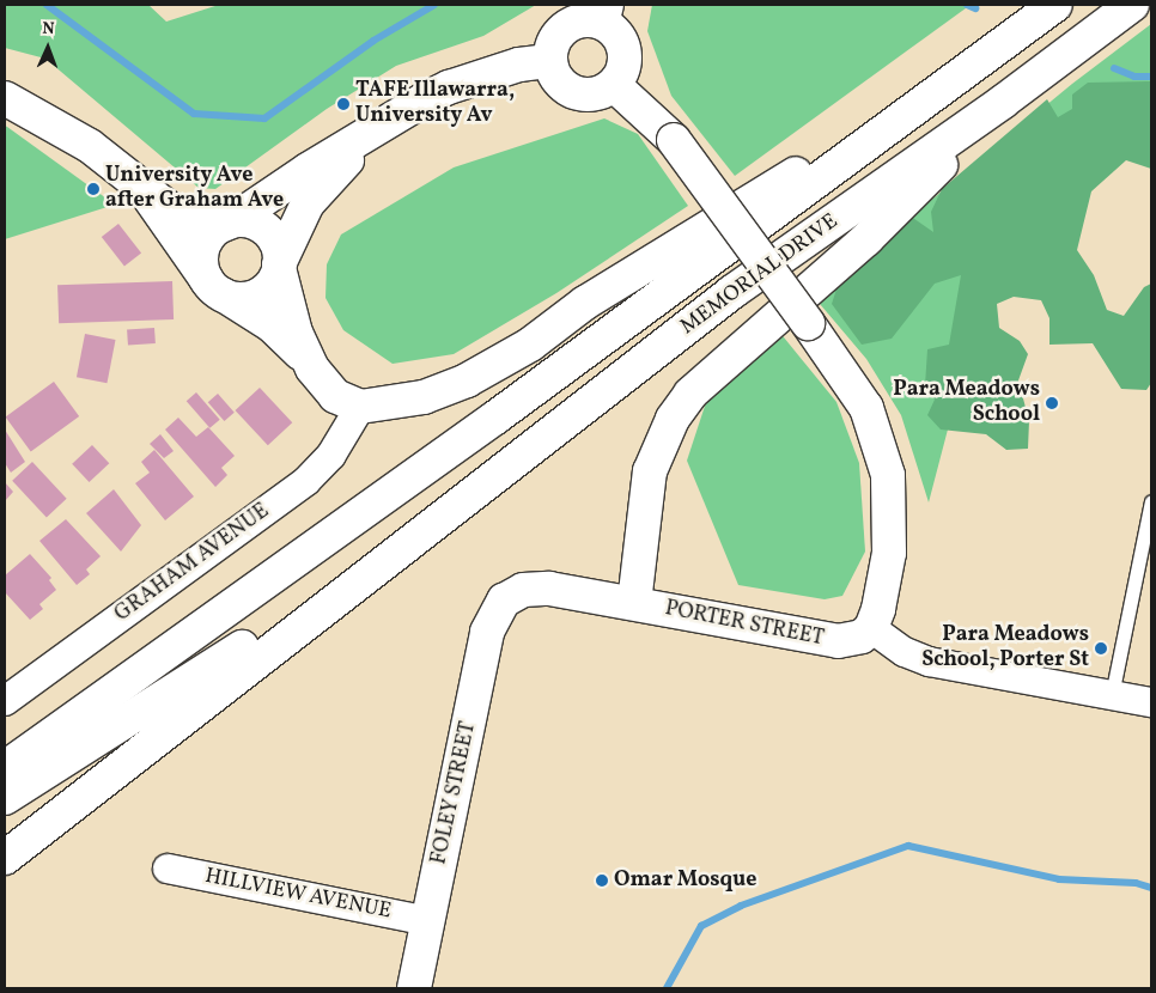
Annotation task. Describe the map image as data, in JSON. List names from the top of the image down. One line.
{"streets":{"main road":["MEMORIAL DRIVE","PORTER STREET","FOLEY STREET"],"street":["GRAHAM AVENUE","HILLVIEW AVENUE"]},"crossings":[["PORTER STREET","FOLEY STREET"],["FOLEY STREET","HILLVIEW AVENUE"]],"places":["TAFE Illawarra, University Av","University Ave after Graham Ave","Para Meadows School","Para Meadows School, Porter St","Omar Mosque"],"north":"top"}
